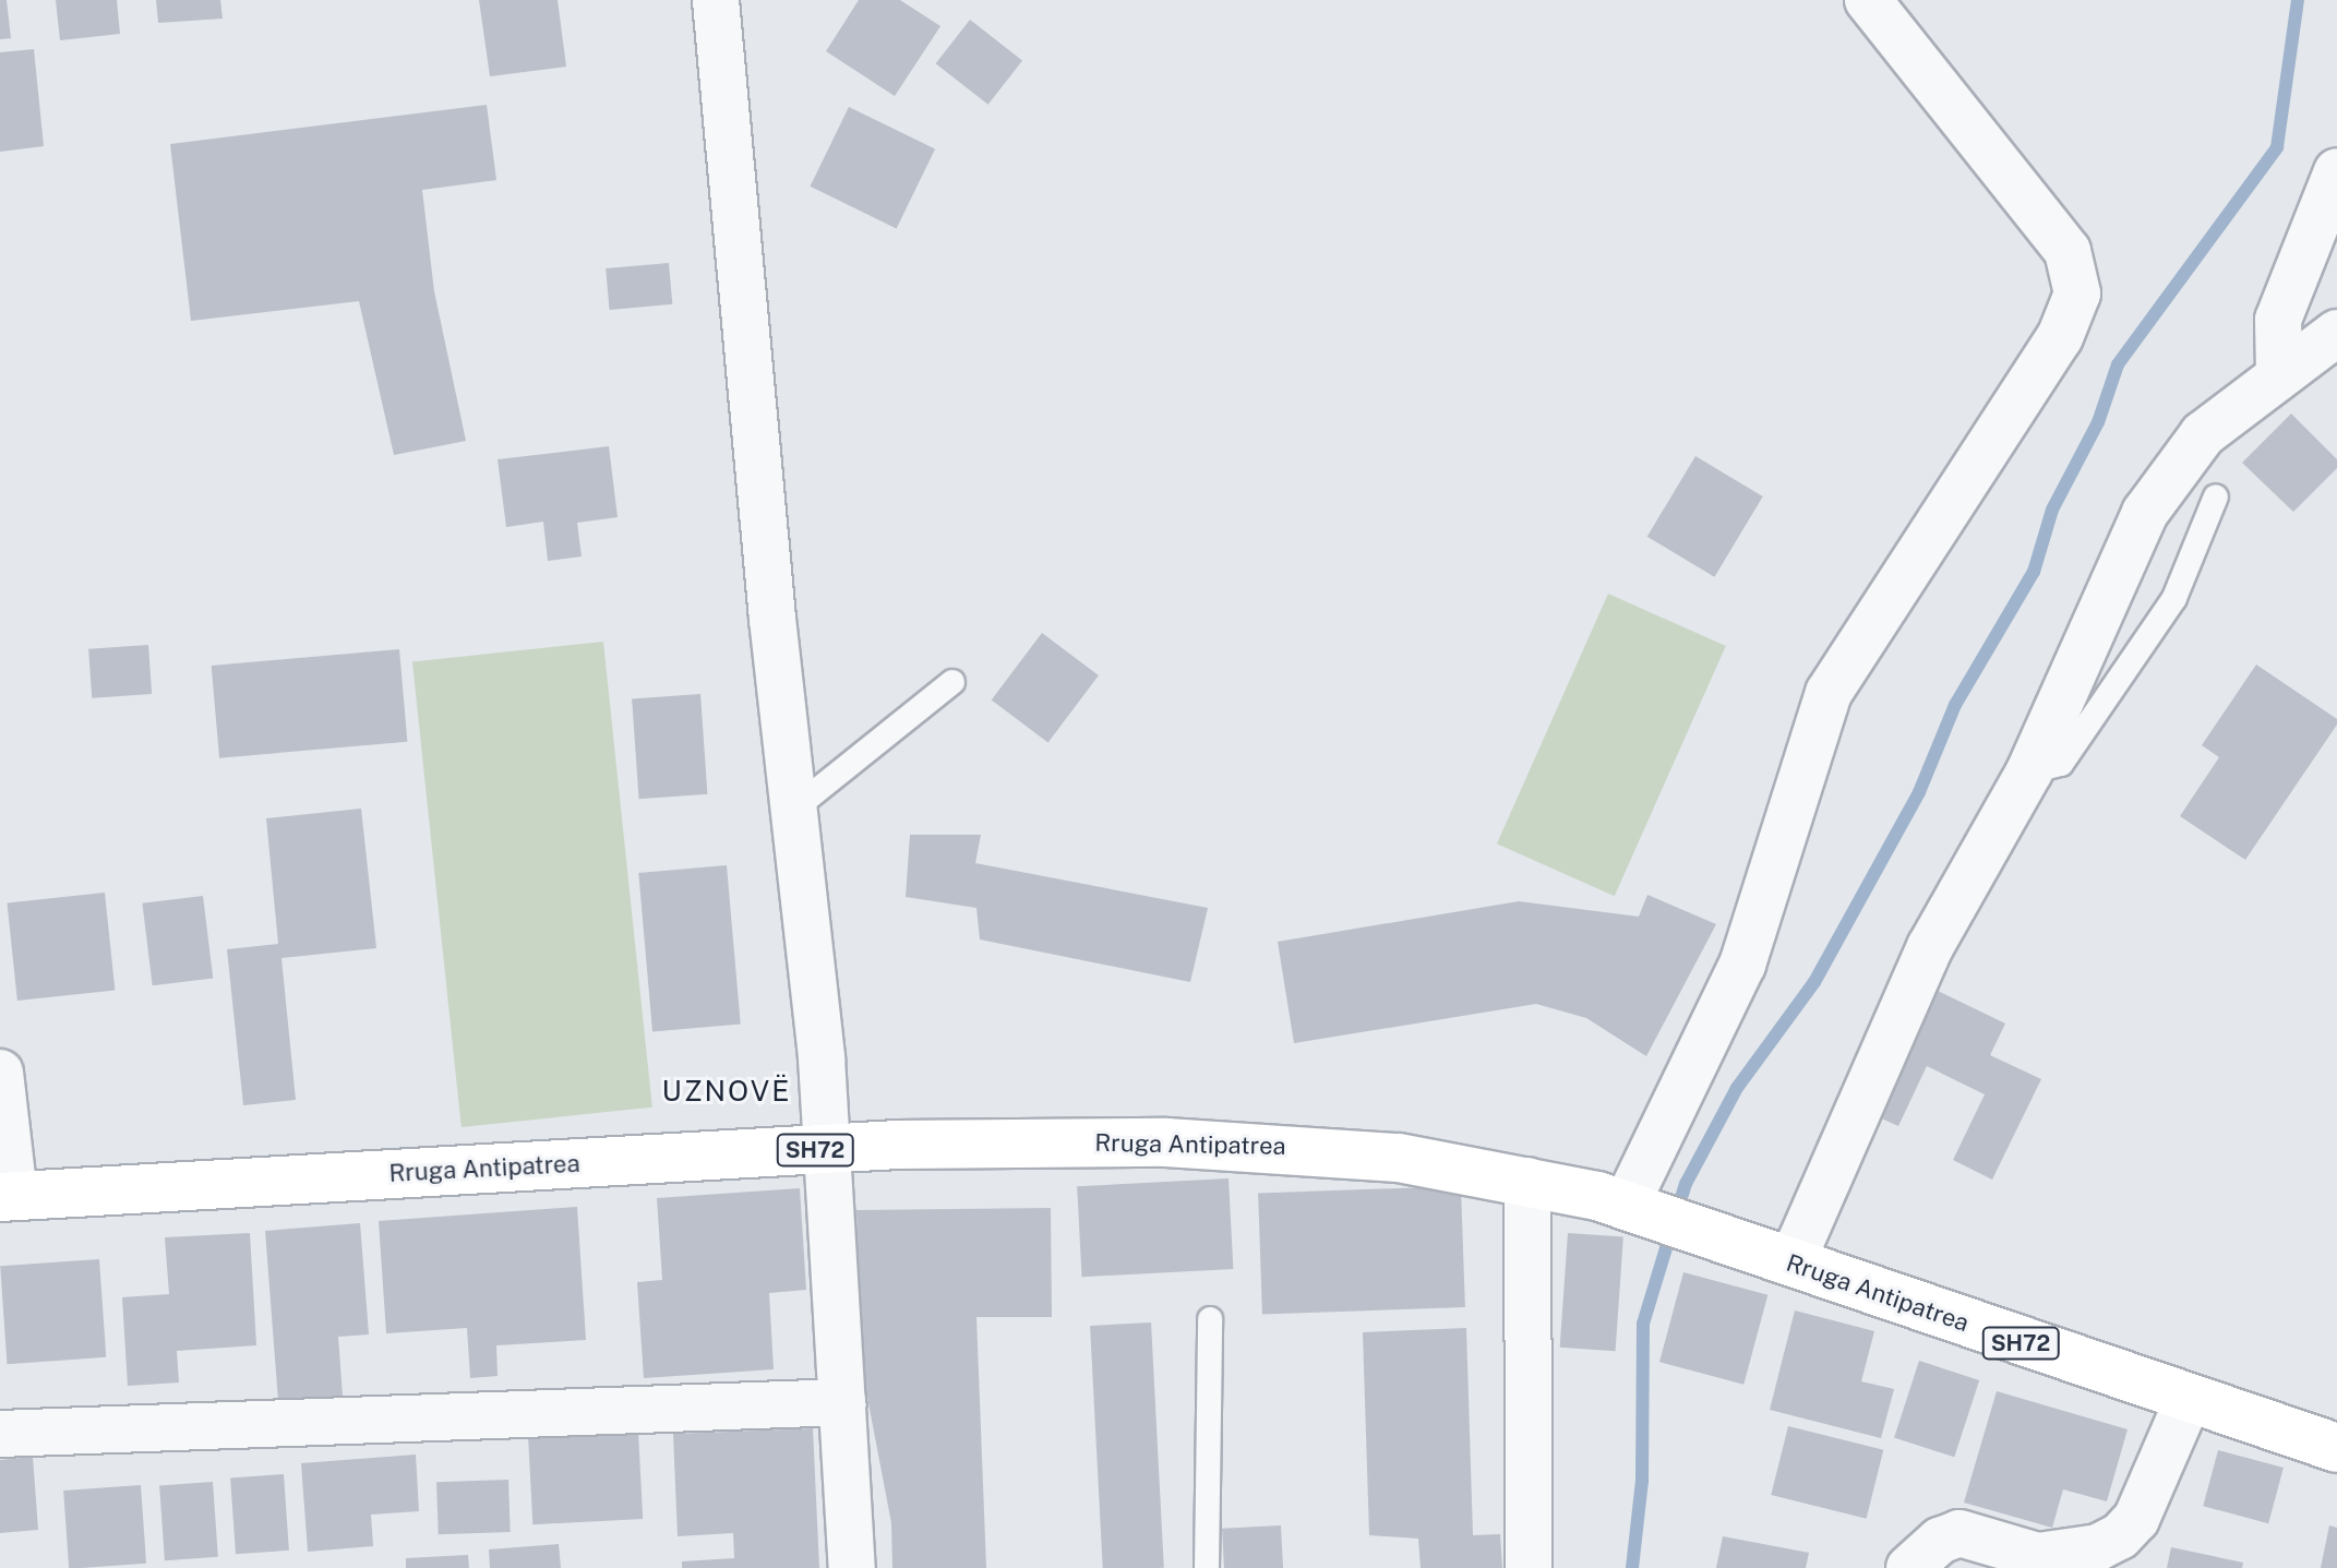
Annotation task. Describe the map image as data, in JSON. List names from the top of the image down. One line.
{"streets":{"main road":["Rruga Antipatrea","SH72"]},"districts":["UZNOVË"]}
